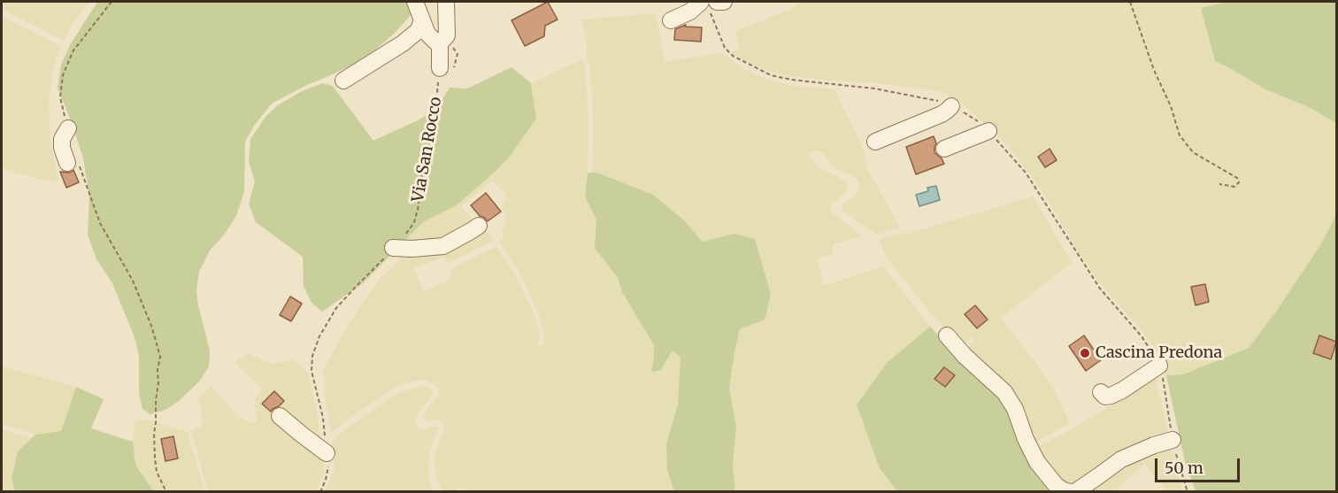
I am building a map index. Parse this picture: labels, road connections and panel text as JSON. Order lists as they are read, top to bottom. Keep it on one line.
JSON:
{"streets":{"path":["Via San Rocco"]},"places":["Cascina Predona"],"scale_bar":"50 m"}
